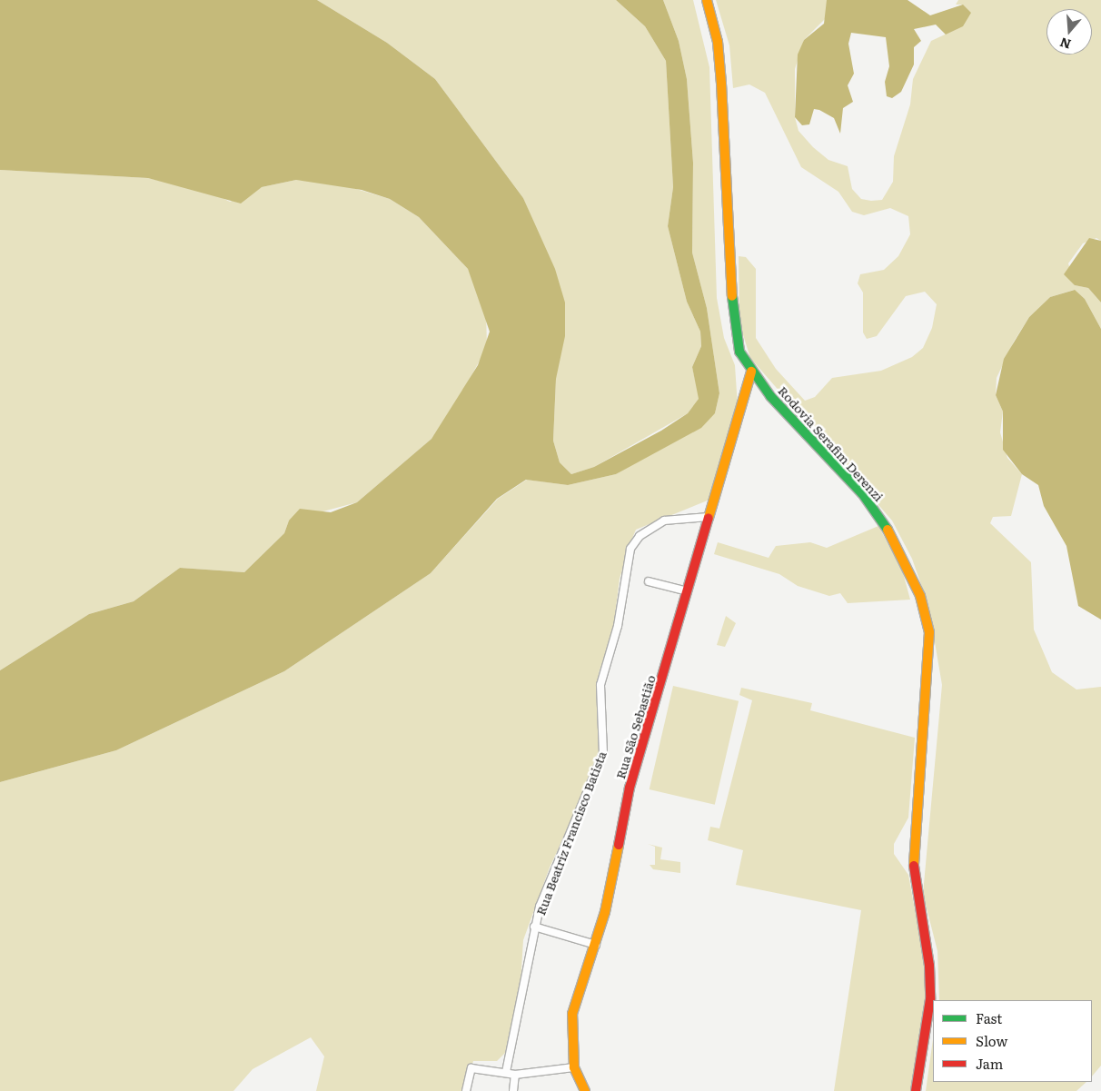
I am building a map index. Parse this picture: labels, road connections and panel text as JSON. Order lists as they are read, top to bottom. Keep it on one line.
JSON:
{"streets":{"main road":["Rodovia Serafim Derenzi","Rua São Sebastião"],"street":["Rua Beatriz Francisco Batista"]},"crossings":[["Rodovia Serafim Derenzi","Rua São Sebastião"],["Rua São Sebastião","Rua Beatriz Francisco Batista"]],"legend":["Fast","Slow","Jam"],"north":"bottom"}
